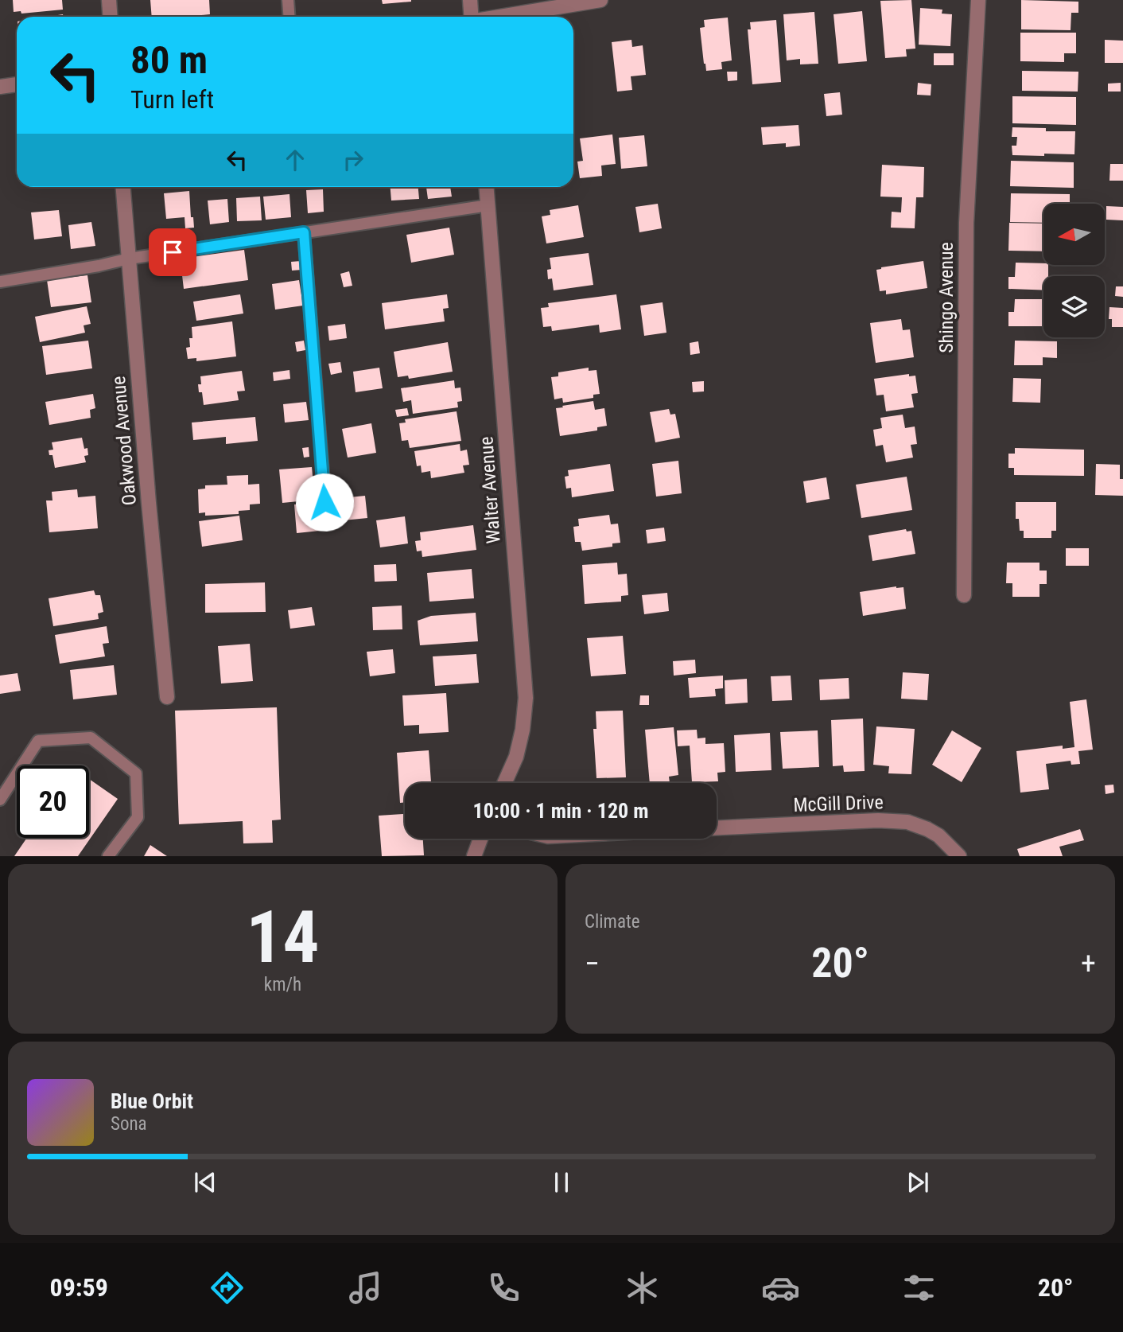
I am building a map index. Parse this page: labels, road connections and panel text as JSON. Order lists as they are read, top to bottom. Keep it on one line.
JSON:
{"streets":{"street":["Shingo Avenue","Oakwood Avenue","Walter Avenue","McGill Drive"]},"north":"left","page":{"turn":["80 m","Turn left"],"limit":"20","trip":"10:00 · 1 min · 120 m","tile":[["14","km/h"],"Climate"],"heat":["−","20°","+"],"song":["Blue Orbit","Sona"],"tabs":["09:59","20°"]}}
